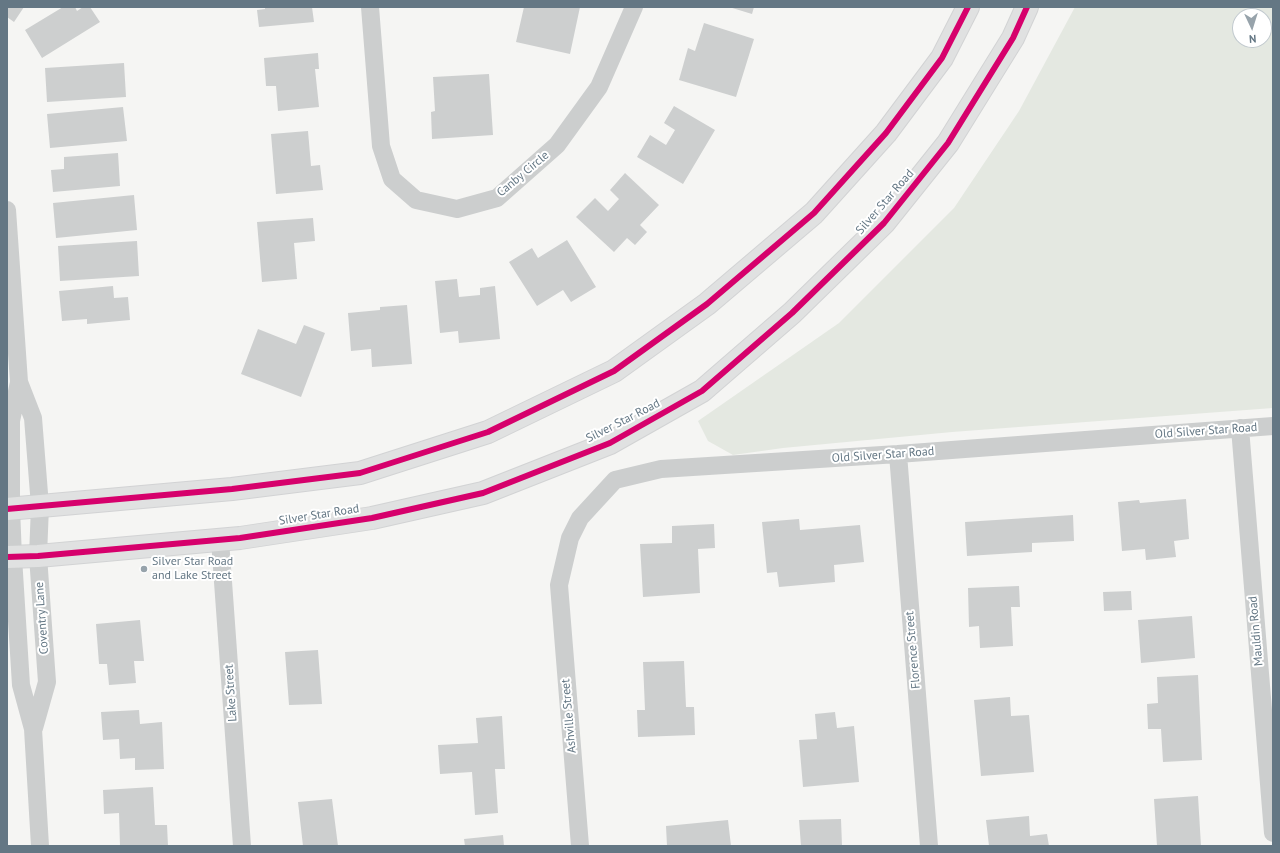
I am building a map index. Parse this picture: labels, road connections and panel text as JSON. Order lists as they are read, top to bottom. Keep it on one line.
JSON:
{"streets":{"main road":["Silver Star Road"],"street":["Canby Circle","Old Silver Star Road","Coventry Lane","Mauldin Road","Florence Street","Lake Street","Ashville Street"]},"crossings":[["Silver Star Road","Coventry Lane"],["Silver Star Road","Lake Street"],["Old Silver Star Road","Mauldin Road"],["Old Silver Star Road","Florence Street"],["Old Silver Star Road","Ashville Street"]],"places":["Silver Star Road and Lake Street"],"north":"bottom"}
